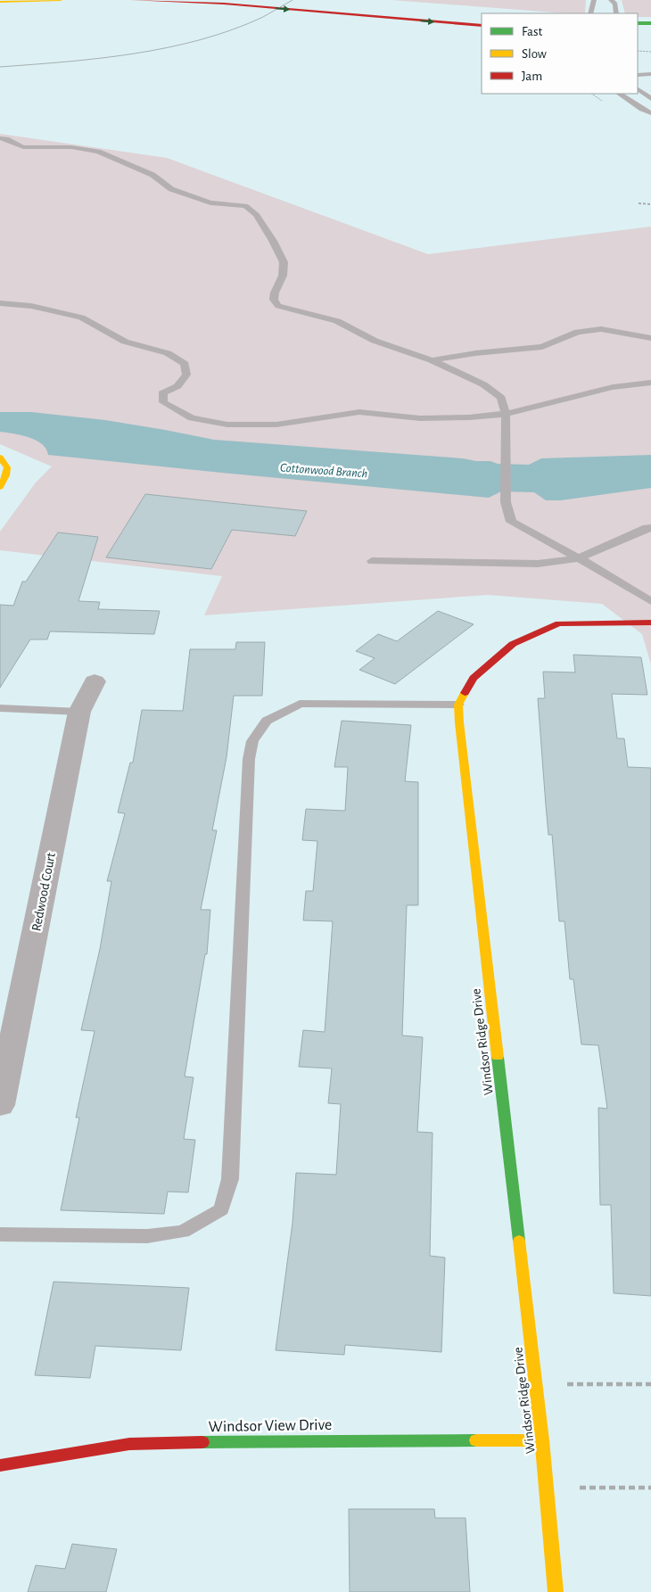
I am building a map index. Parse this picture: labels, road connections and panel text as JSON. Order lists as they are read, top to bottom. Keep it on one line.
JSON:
{"streets":{"street":["Redwood Court","Windsor Ridge Drive","Windsor View Drive"]},"crossings":[["Windsor Ridge Drive","Windsor View Drive"]],"water":["Cottonwood Branch"],"legend":["Fast","Slow","Jam"]}
